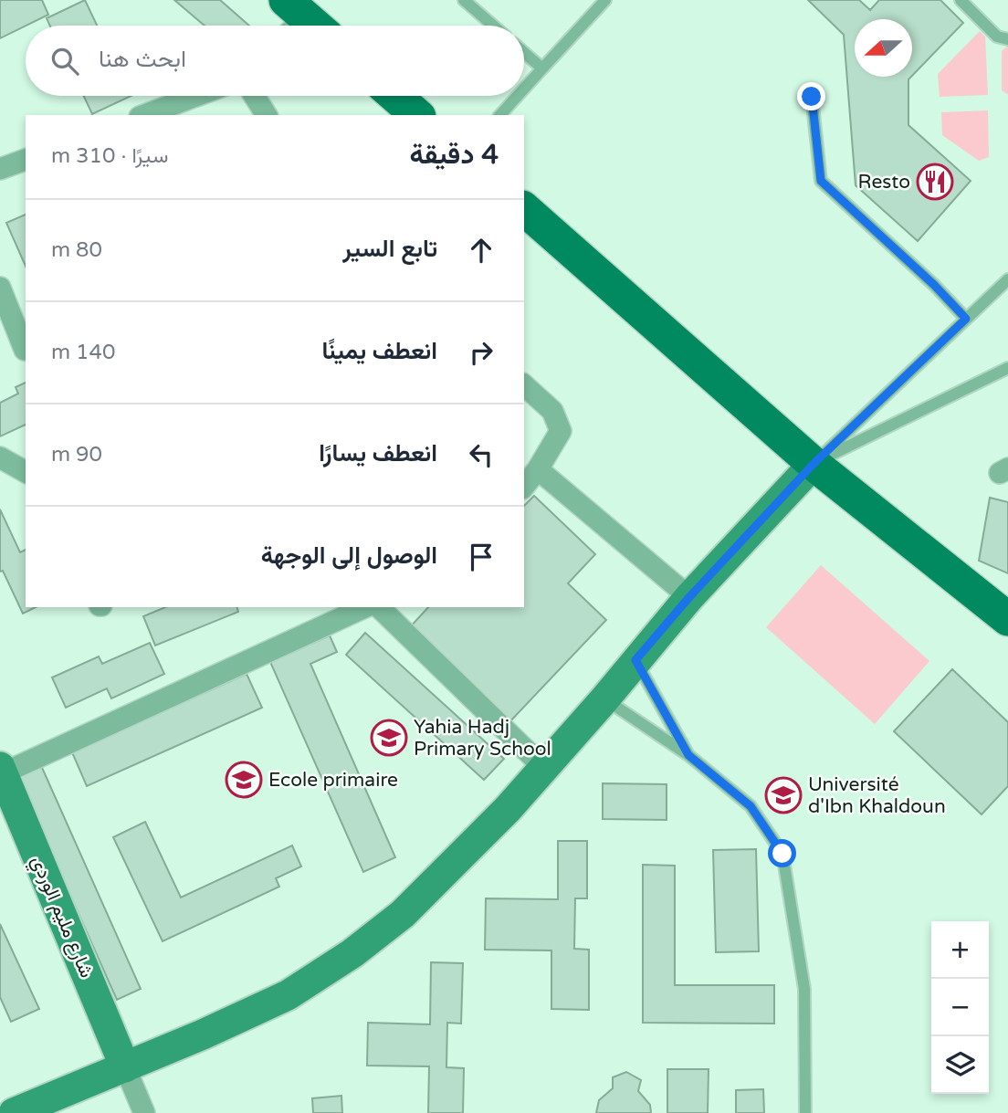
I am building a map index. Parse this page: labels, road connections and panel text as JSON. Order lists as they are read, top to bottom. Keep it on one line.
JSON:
{"streets":{"main road":["شارع مليم الوردي"]},"places":{"restaurant":["Resto"],"school or university":["Yahia Hadj Primary School","Ecole primaire","Université d'Ibn Khaldoun"]},"north":"left","page":{"search":"ابحث هنا","heading":["4 دقيقة","سيرًا · 310 m"],"list":[["تابع السير","80 m"],["انعطف يمينًا","140 m"],["انعطف يسارًا","90 m"],"الوصول إلى الوجهة"],"map_buttons":["+","−"]}}
